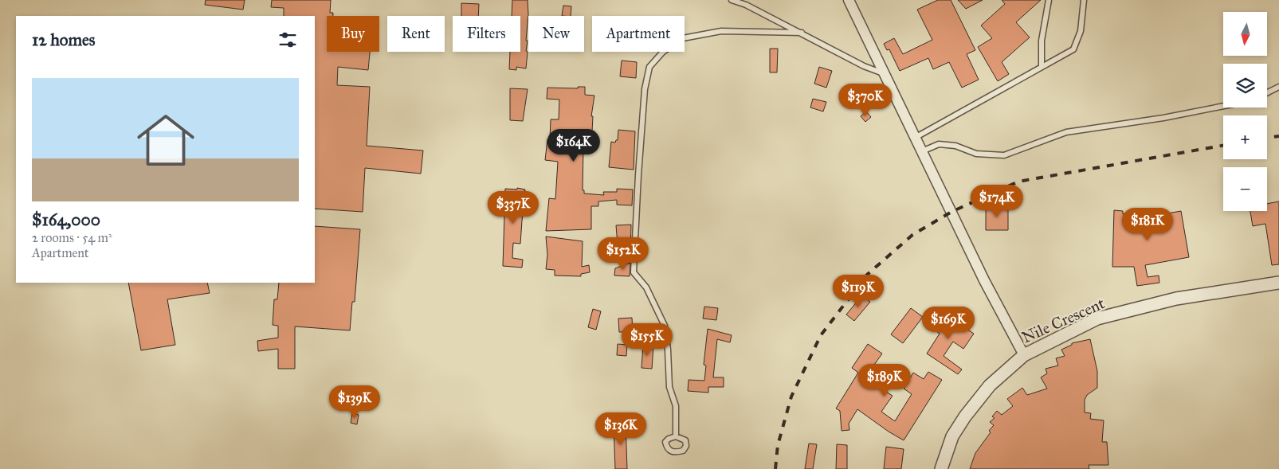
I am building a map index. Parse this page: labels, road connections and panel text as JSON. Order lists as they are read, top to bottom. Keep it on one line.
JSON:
{"streets":{"street":["Nile Crescent"]},"north":"bottom","page":{"map_buttons":["+","−"],"chip":["Buy","Rent","Filters","New","Apartment"],"heading":"12 homes","list":[{"name":"$164,000","note":"2 rooms · 54 m² · Apartment"}],"price":["$370K","$164K","$174K","$337K","$181K","$152K","$119K","$169K","$155K","$189K","$139K","$136K"]}}
